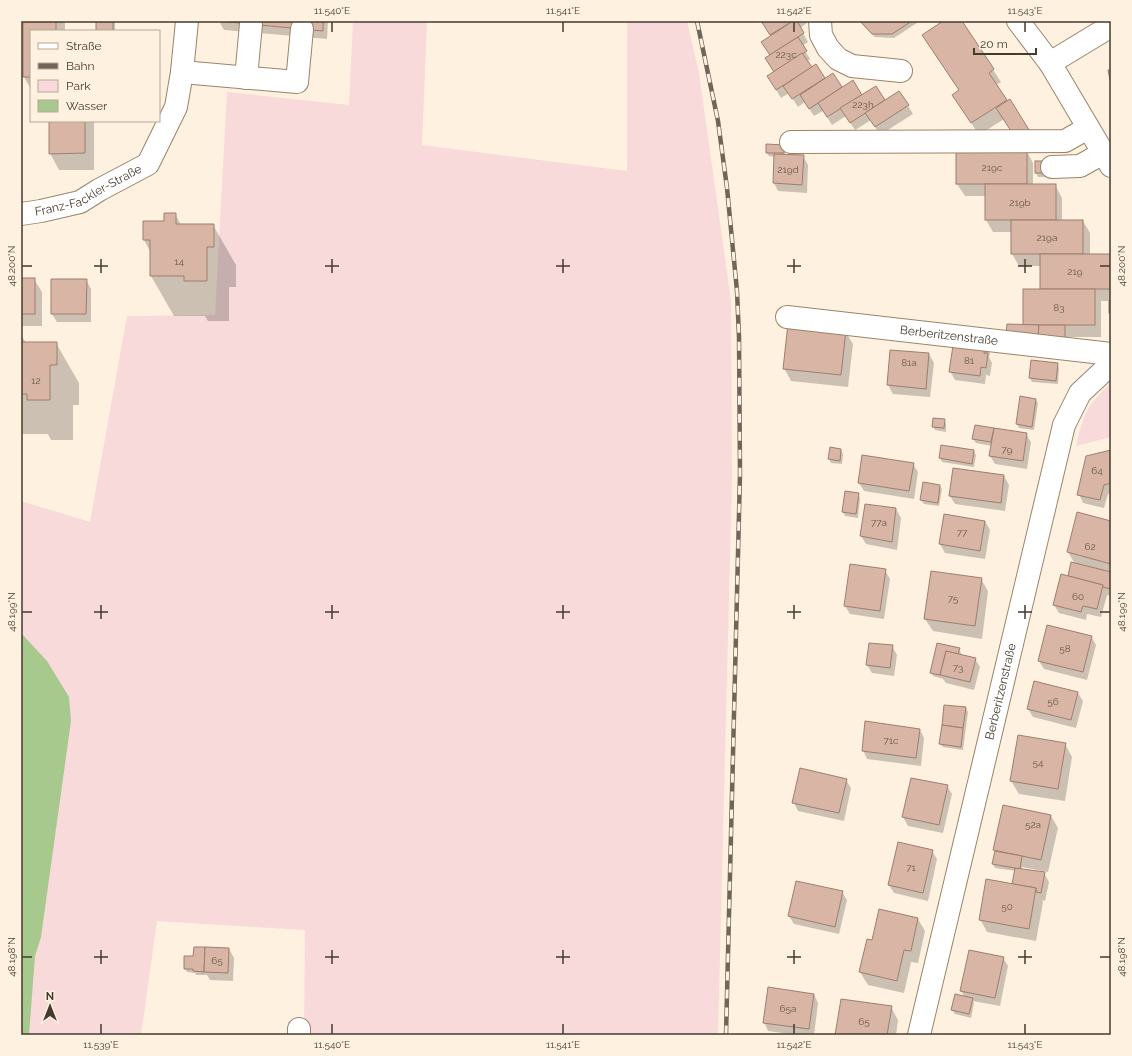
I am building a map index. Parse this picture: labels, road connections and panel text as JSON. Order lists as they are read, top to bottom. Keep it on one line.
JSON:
{"streets":{"street":["Franz-Fackler-Straße","Berberitzenstraße"]},"house_numbers":["223c","223h","219c","219d","219b","219a","14","219","83","81","81a","12","79","64","77a","77","62","60","75","58","73","56","71c","54","52a","71","50","65","65a","65"],"legend":["Straße","Bahn","Park","Wasser"],"scale_bar":"20 m","north":"top","coordinates":["11.540°E","11.541°E","11.542°E","11.543°E","48.200°N","48.199°N","48.198°N","11.539°E"]}
